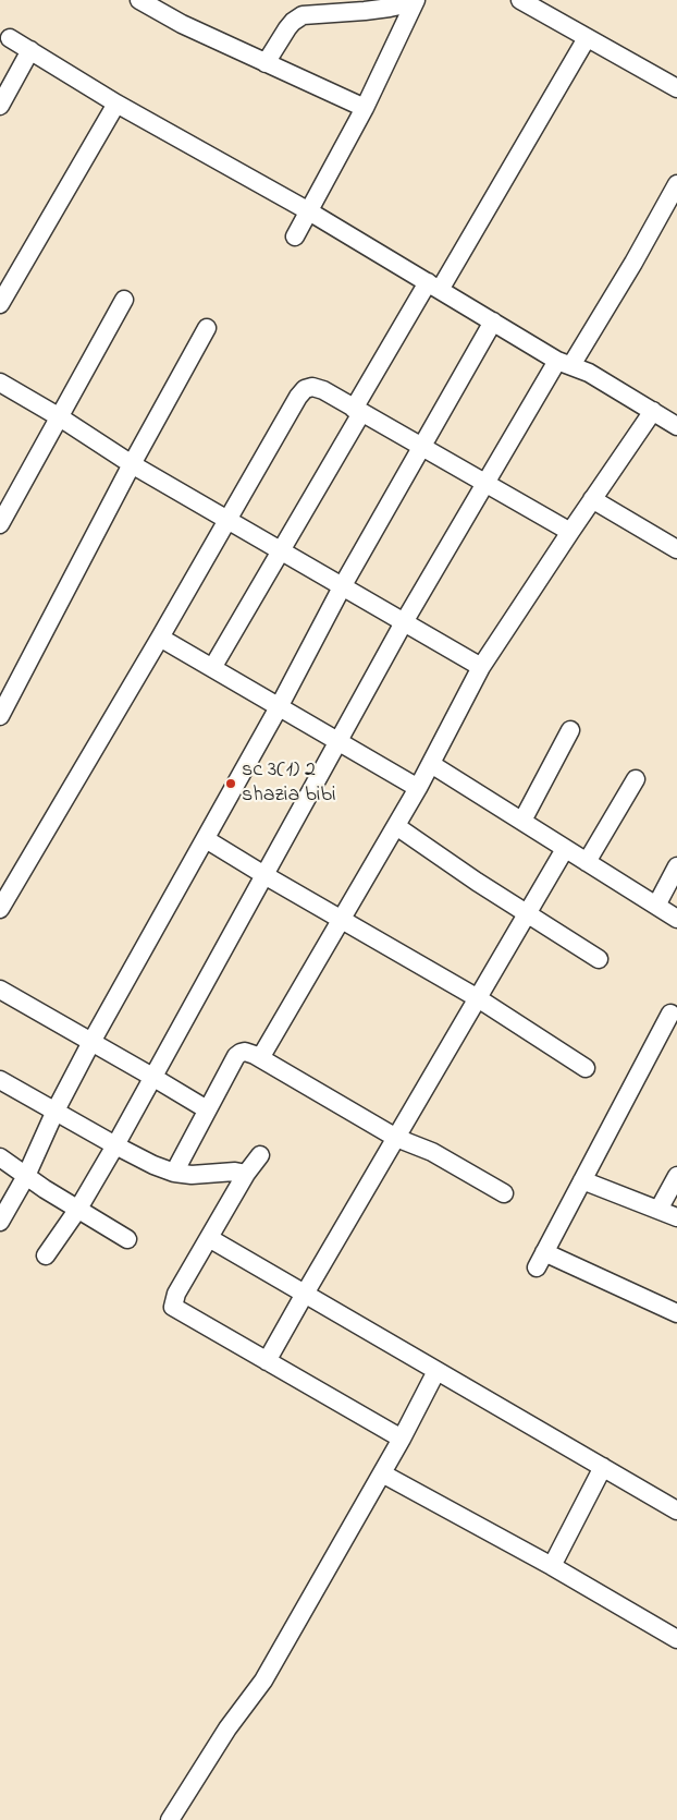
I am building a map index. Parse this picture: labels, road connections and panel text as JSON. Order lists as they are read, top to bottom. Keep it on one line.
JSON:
{"places":["sc 3(1) 2 shazia bibi"]}
